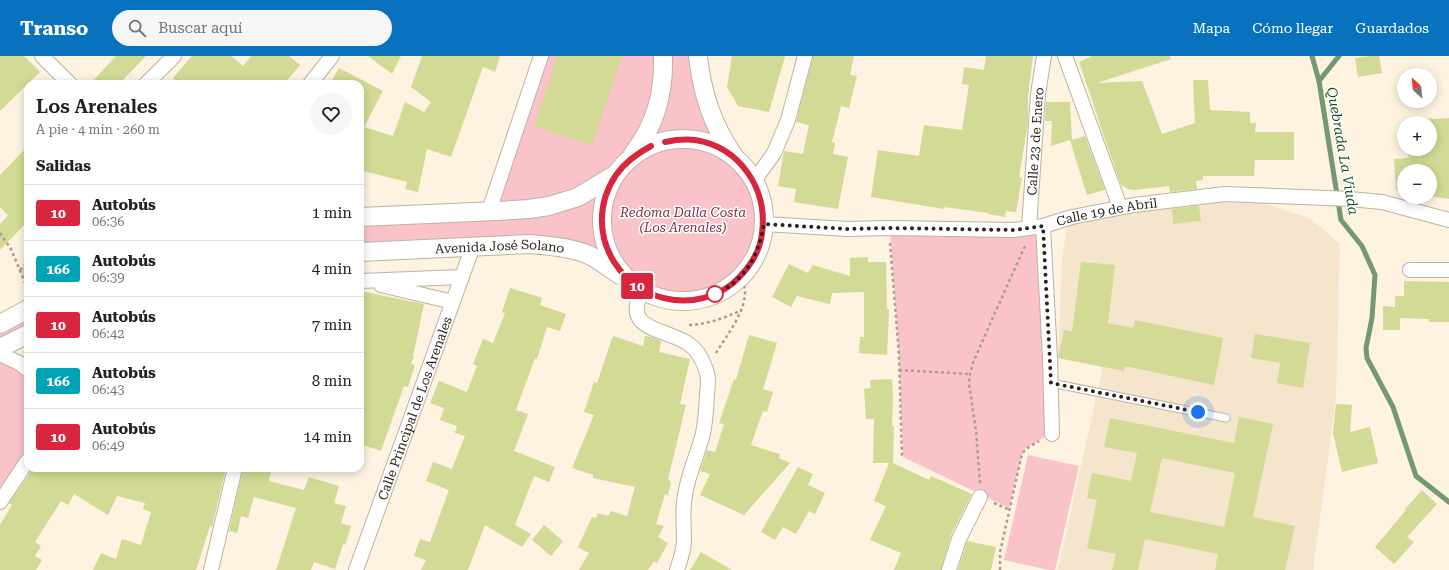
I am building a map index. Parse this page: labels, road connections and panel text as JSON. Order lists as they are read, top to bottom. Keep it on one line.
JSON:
{"streets":{"street":["Calle 23 de Enero","Calle 19 de Abril","Avenida José Solano","Calle Principal de Los Arenales"]},"crossings":[["Calle 23 de Enero","Calle 19 de Abril"],["Calle 19 de Abril","Avenida José Solano"],["Avenida José Solano","Calle Principal de Los Arenales"]],"water":["Quebrada La Viuda"],"parks":["Redoma Dalla Costa (Los Arenales)"],"lines":["bus line 10"],"north":"top left","page":{"header":"Transo","search":"Buscar aquí","nav":["Mapa","Cómo llegar","Guardados"],"on_map":"10","map_buttons":["+","−"],"heading":[["Los Arenales","A pie · 4 min · 260 m"],"Salidas"],"list":[{"mark":"10","name":"Autobús","note":"06:36","value":"1 min"},{"mark":"166","name":"Autobús","note":"06:39","value":"4 min"},{"mark":"10","name":"Autobús","note":"06:42","value":"7 min"},{"mark":"166","name":"Autobús","note":"06:43","value":"8 min"},{"mark":"10","name":"Autobús","note":"06:49","value":"14 min"}]}}
